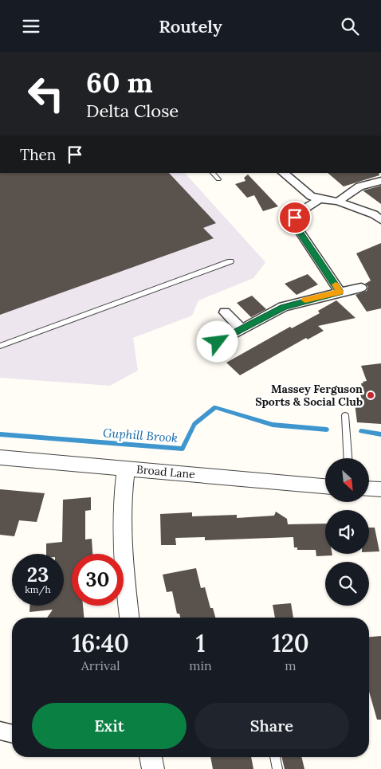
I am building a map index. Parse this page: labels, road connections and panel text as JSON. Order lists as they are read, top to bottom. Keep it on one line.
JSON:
{"streets":{"street":["Broad Lane"]},"water":["Guphill Brook"],"places":["Massey Ferguson Sports & Social Club"],"north":"bottom right","page":{"header":"Routely","turn":["60 m","Delta Close"],"then":"Then","speed":"23 km/h","limit":"30","eta":["16:40","Arrival","1","min","120","m"],"buttons":["Exit","Share"]}}
